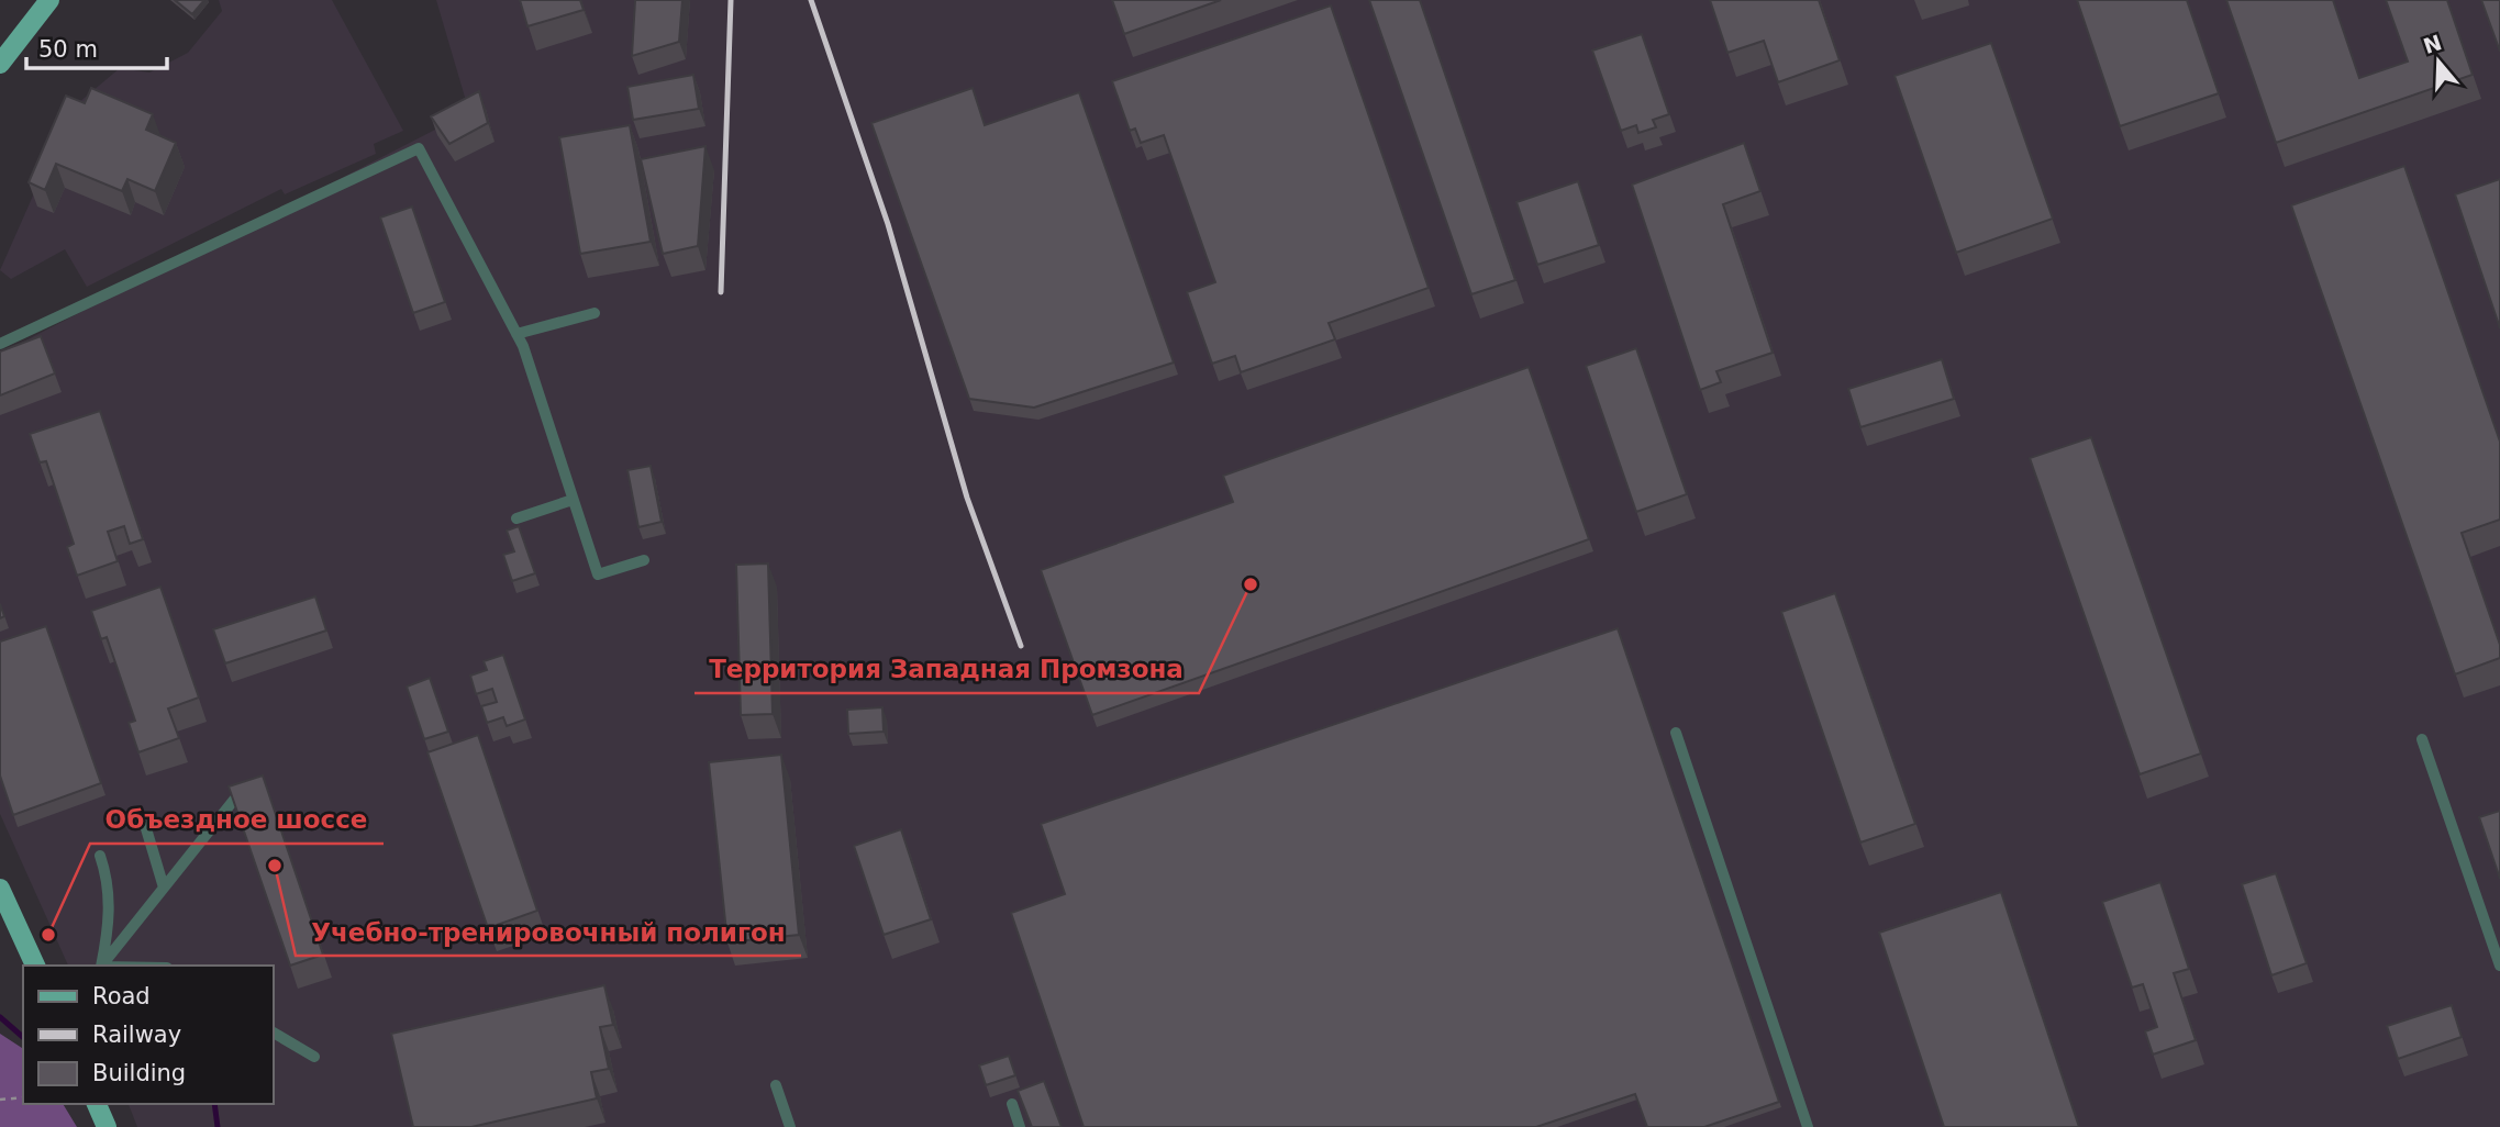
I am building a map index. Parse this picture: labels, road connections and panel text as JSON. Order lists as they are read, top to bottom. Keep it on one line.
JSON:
{"places":["Территория Западная Промзона","Учебно-тренировочный полигон","Объездное шоссе"],"legend":["Road","Railway","Building"],"scale_bar":"50 m","north":"top"}
